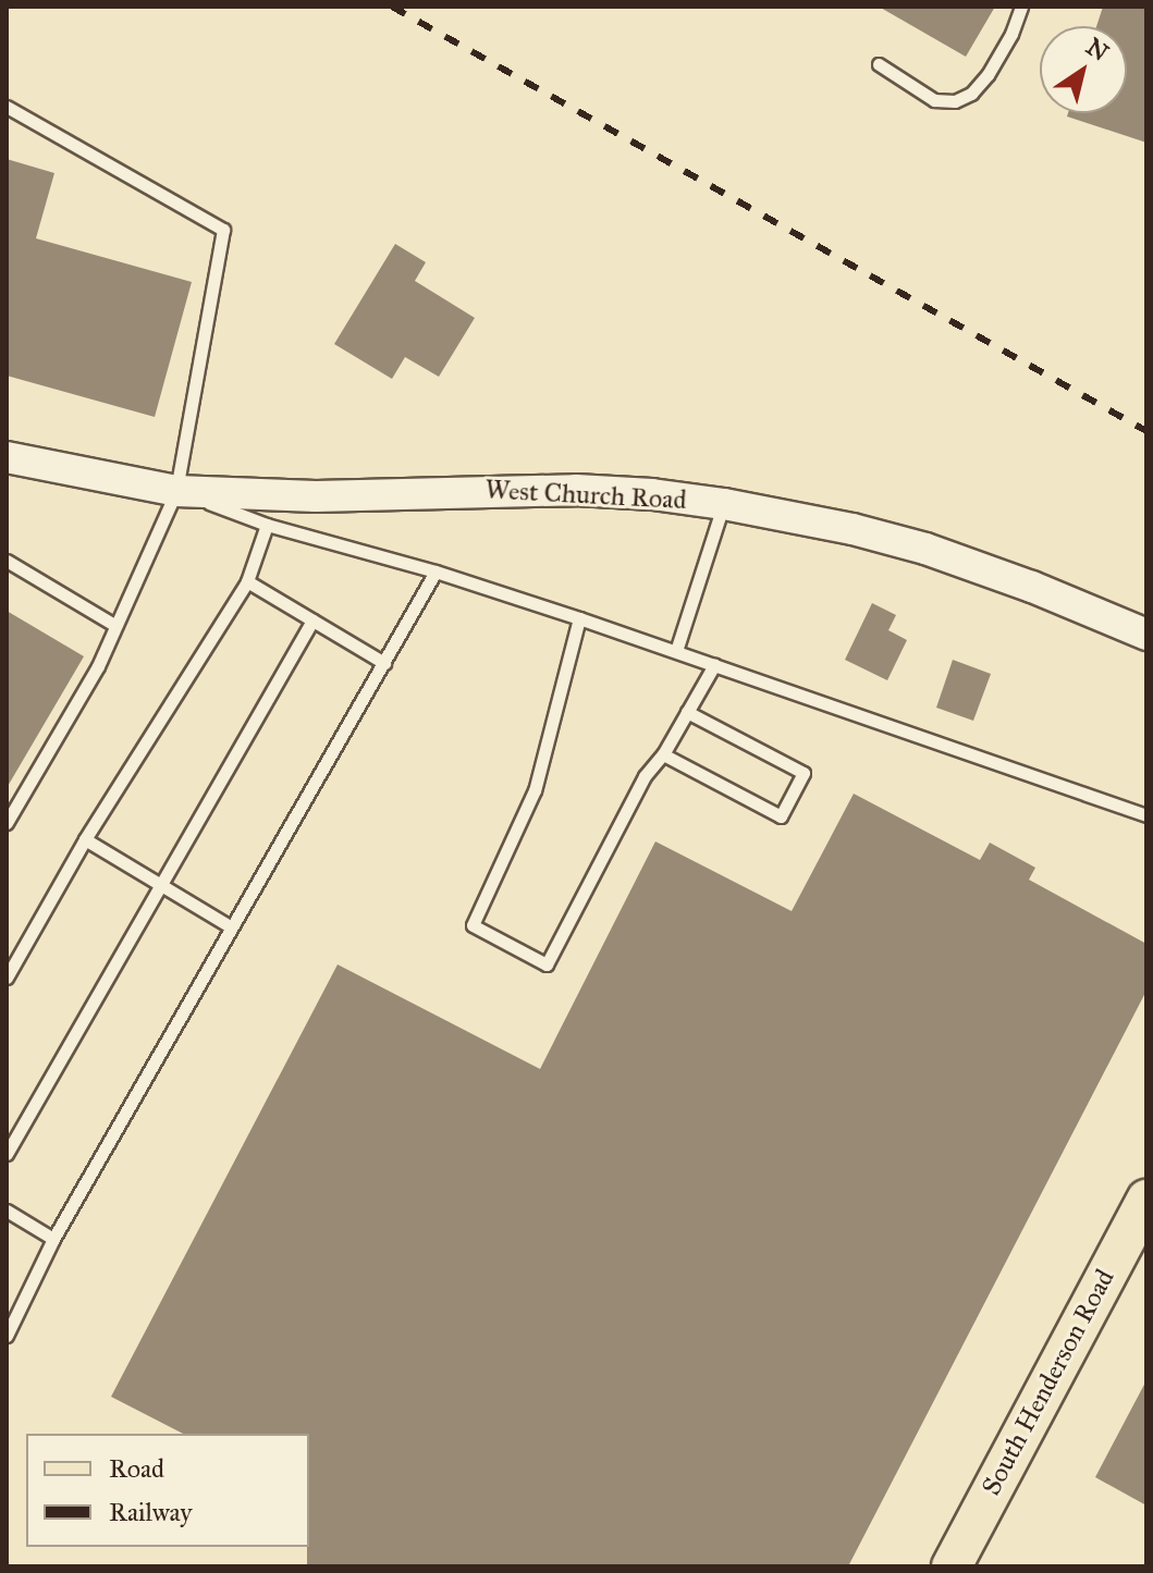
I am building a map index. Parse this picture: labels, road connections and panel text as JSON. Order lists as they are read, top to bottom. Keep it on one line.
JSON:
{"streets":{"main road":["South Henderson Road"],"street":["West Church Road"]},"legend":["Road","Railway"],"north":"top right"}
